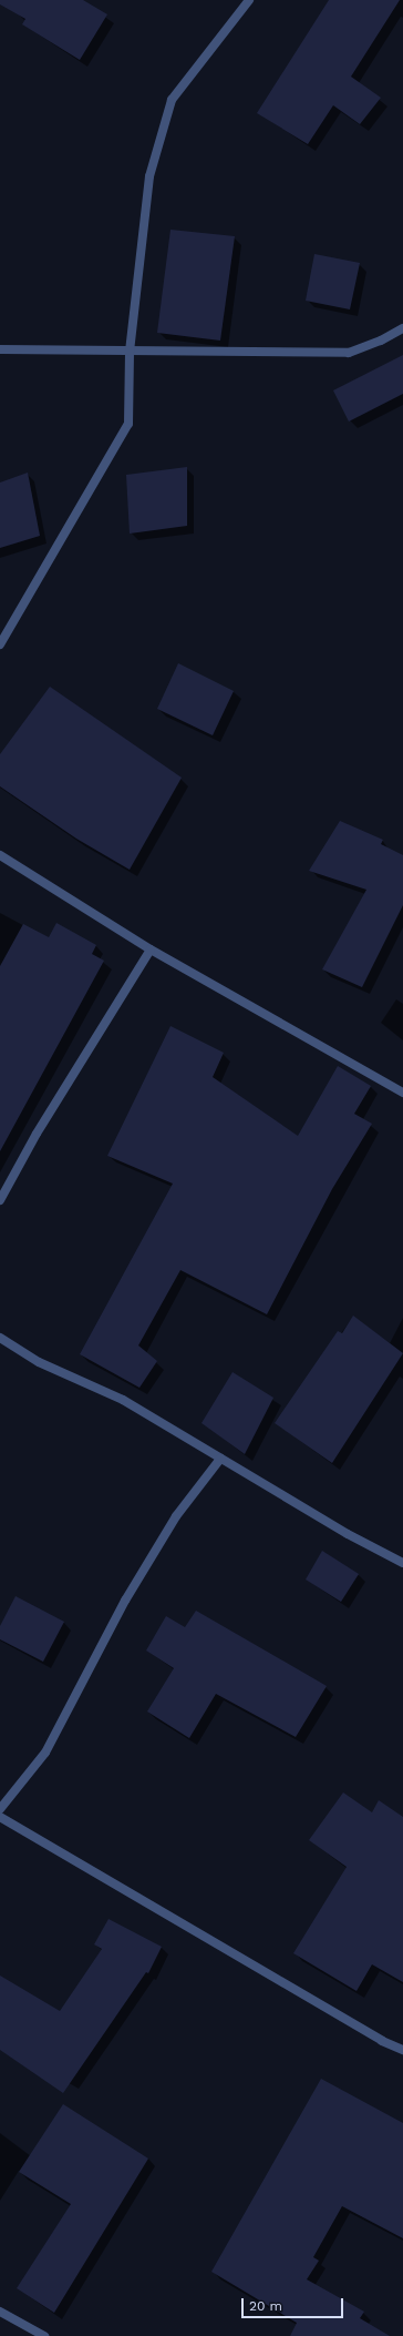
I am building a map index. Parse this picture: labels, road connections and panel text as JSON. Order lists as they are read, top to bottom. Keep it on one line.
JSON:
{"scale_bar":"20 m"}
